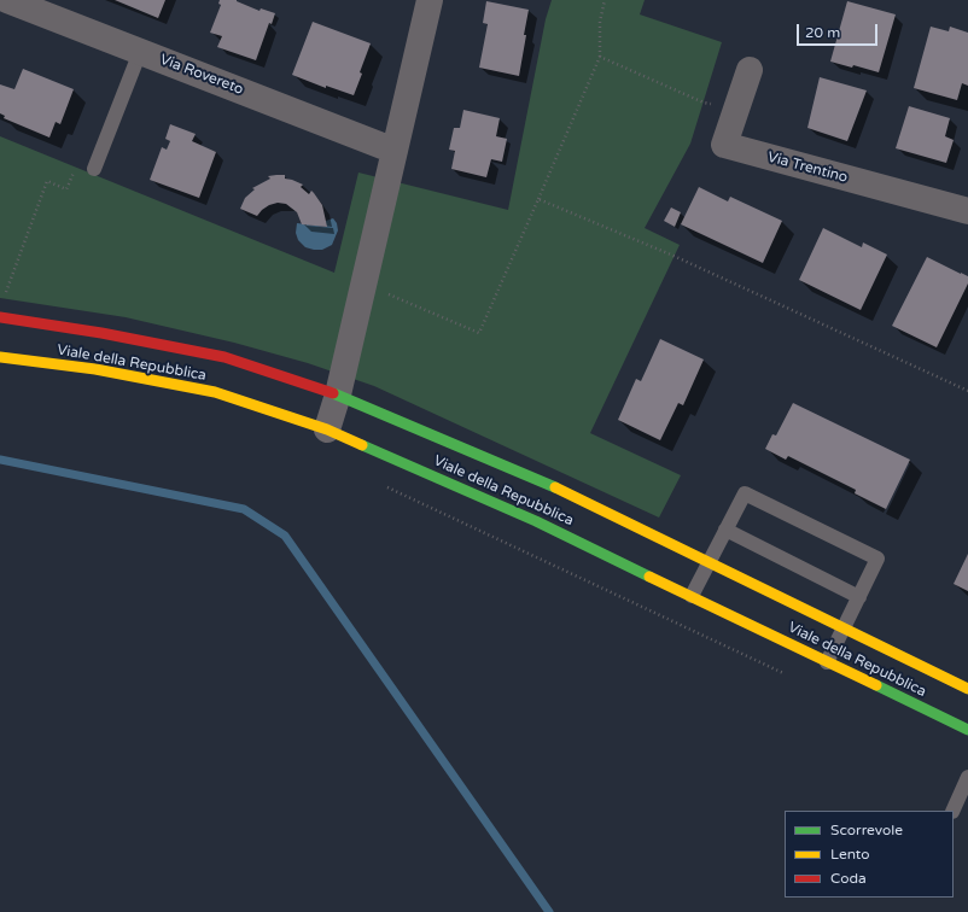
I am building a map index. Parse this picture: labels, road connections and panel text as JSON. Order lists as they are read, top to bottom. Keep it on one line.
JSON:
{"streets":{"street":["Via Rovereto","Via Trentino","Viale della Repubblica"]},"legend":["Scorrevole","Lento","Coda"],"scale_bar":"20 m"}
